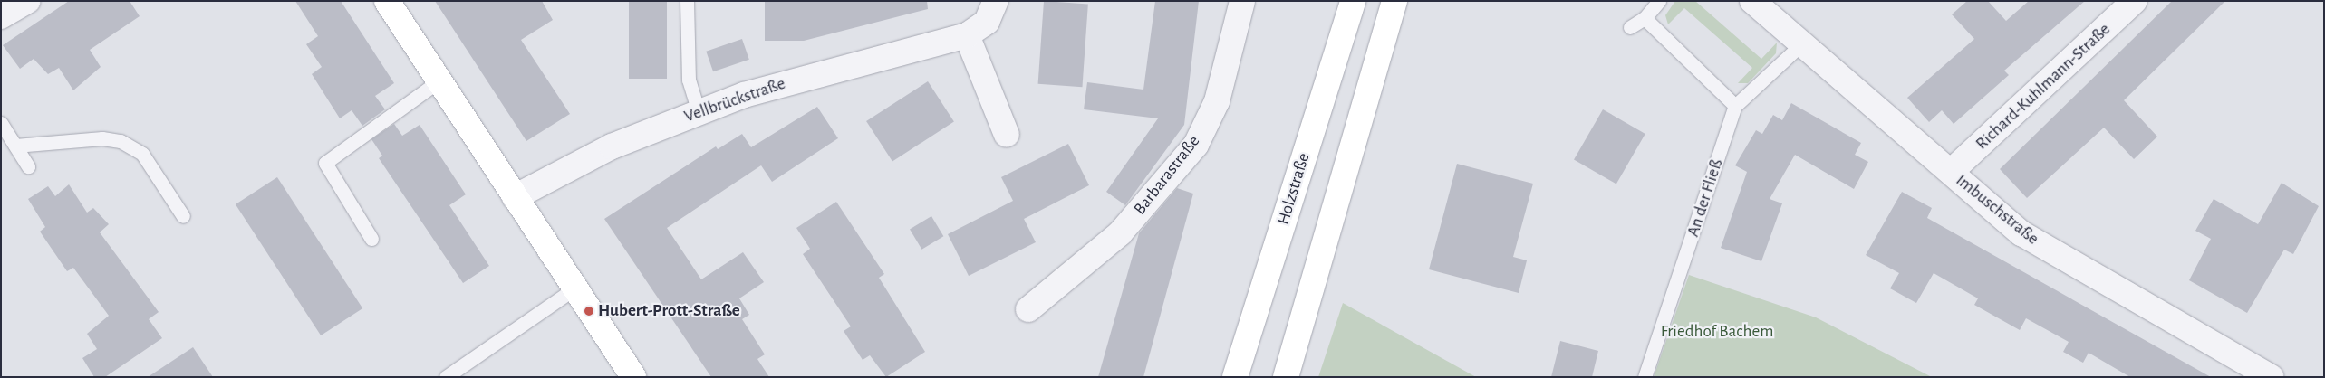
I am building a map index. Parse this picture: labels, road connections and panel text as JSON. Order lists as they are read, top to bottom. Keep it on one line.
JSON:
{"streets":{"main road":["Holzstraße"],"street":["Richard-Kuhlmann-Straße","Vellbrückstraße","Barbarastraße","Imbuschstraße"],"lane":["An der Fließ"]},"crossings":[["Richard-Kuhlmann-Straße","Imbuschstraße"],["An der Fließ","Imbuschstraße"]],"parks":["Friedhof Bachem"],"places":["Hubert-Prott-Straße"]}
